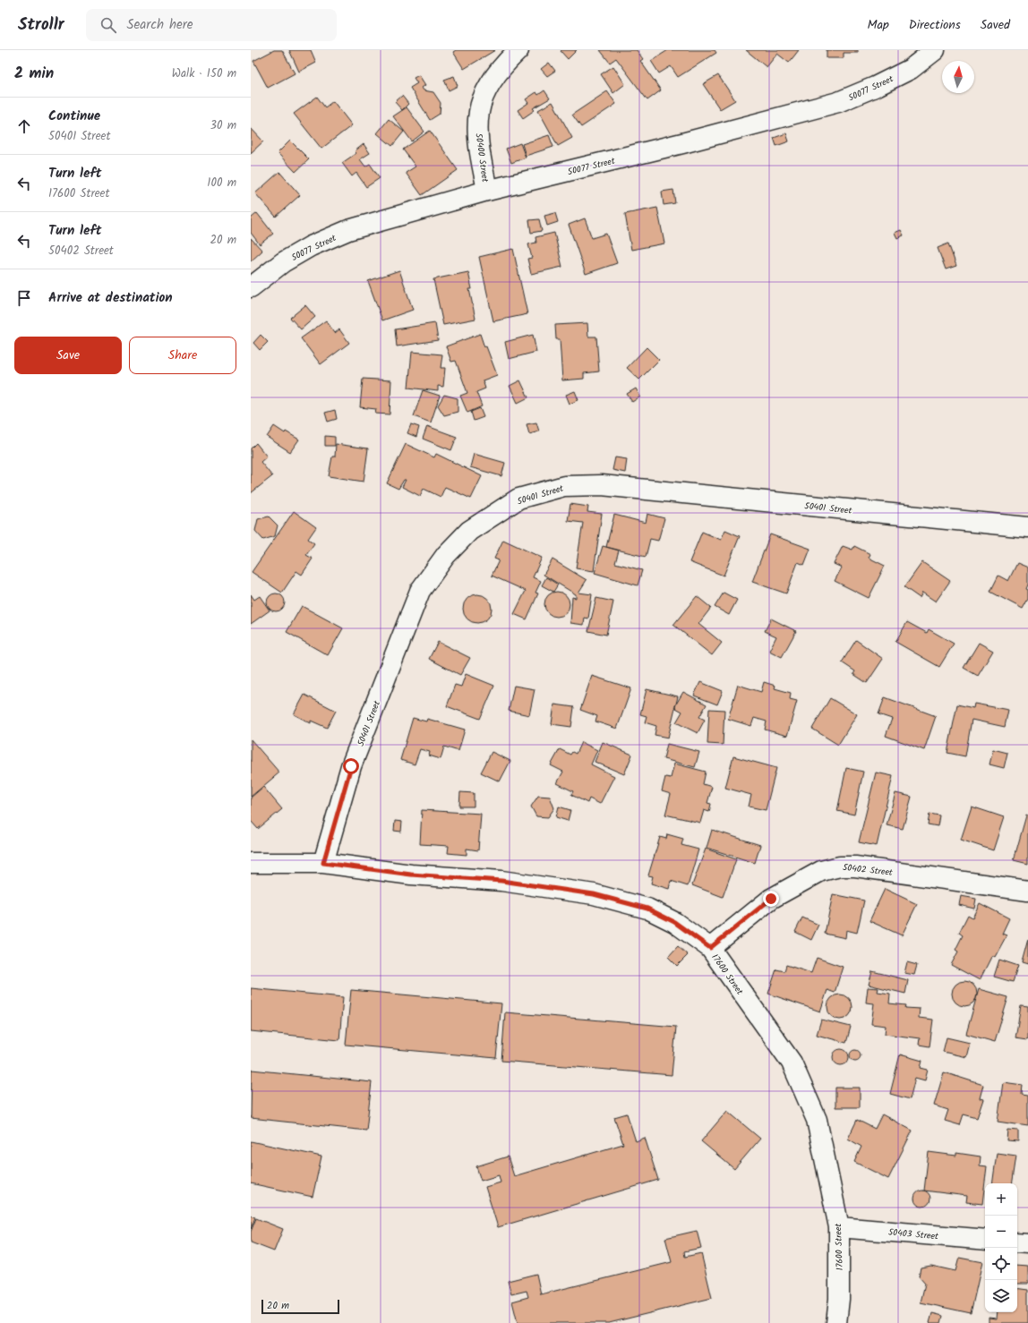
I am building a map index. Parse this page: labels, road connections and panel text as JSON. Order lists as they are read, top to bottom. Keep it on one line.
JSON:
{"streets":{"street":["50077 Street","50400 Street","50401 Street","50402 Street","17600 Street","50403 Street"]},"crossings":[["50077 Street","50400 Street"],["50401 Street","17600 Street"],["50402 Street","17600 Street"],["17600 Street","50403 Street"]],"scale_bar":"20 m","north":"top","page":{"header":"Strollr","search":"Search here","nav":["Map","Directions","Saved"],"heading":["2 min","Walk · 150 m"],"list":[["Continue","50401 Street","30 m"],["Turn left","17600 Street","100 m"],["Turn left","50402 Street","20 m"],"Arrive at destination"],"buttons":["Save","Share"],"map_buttons":["+","−"],"scale":"20 m"}}
